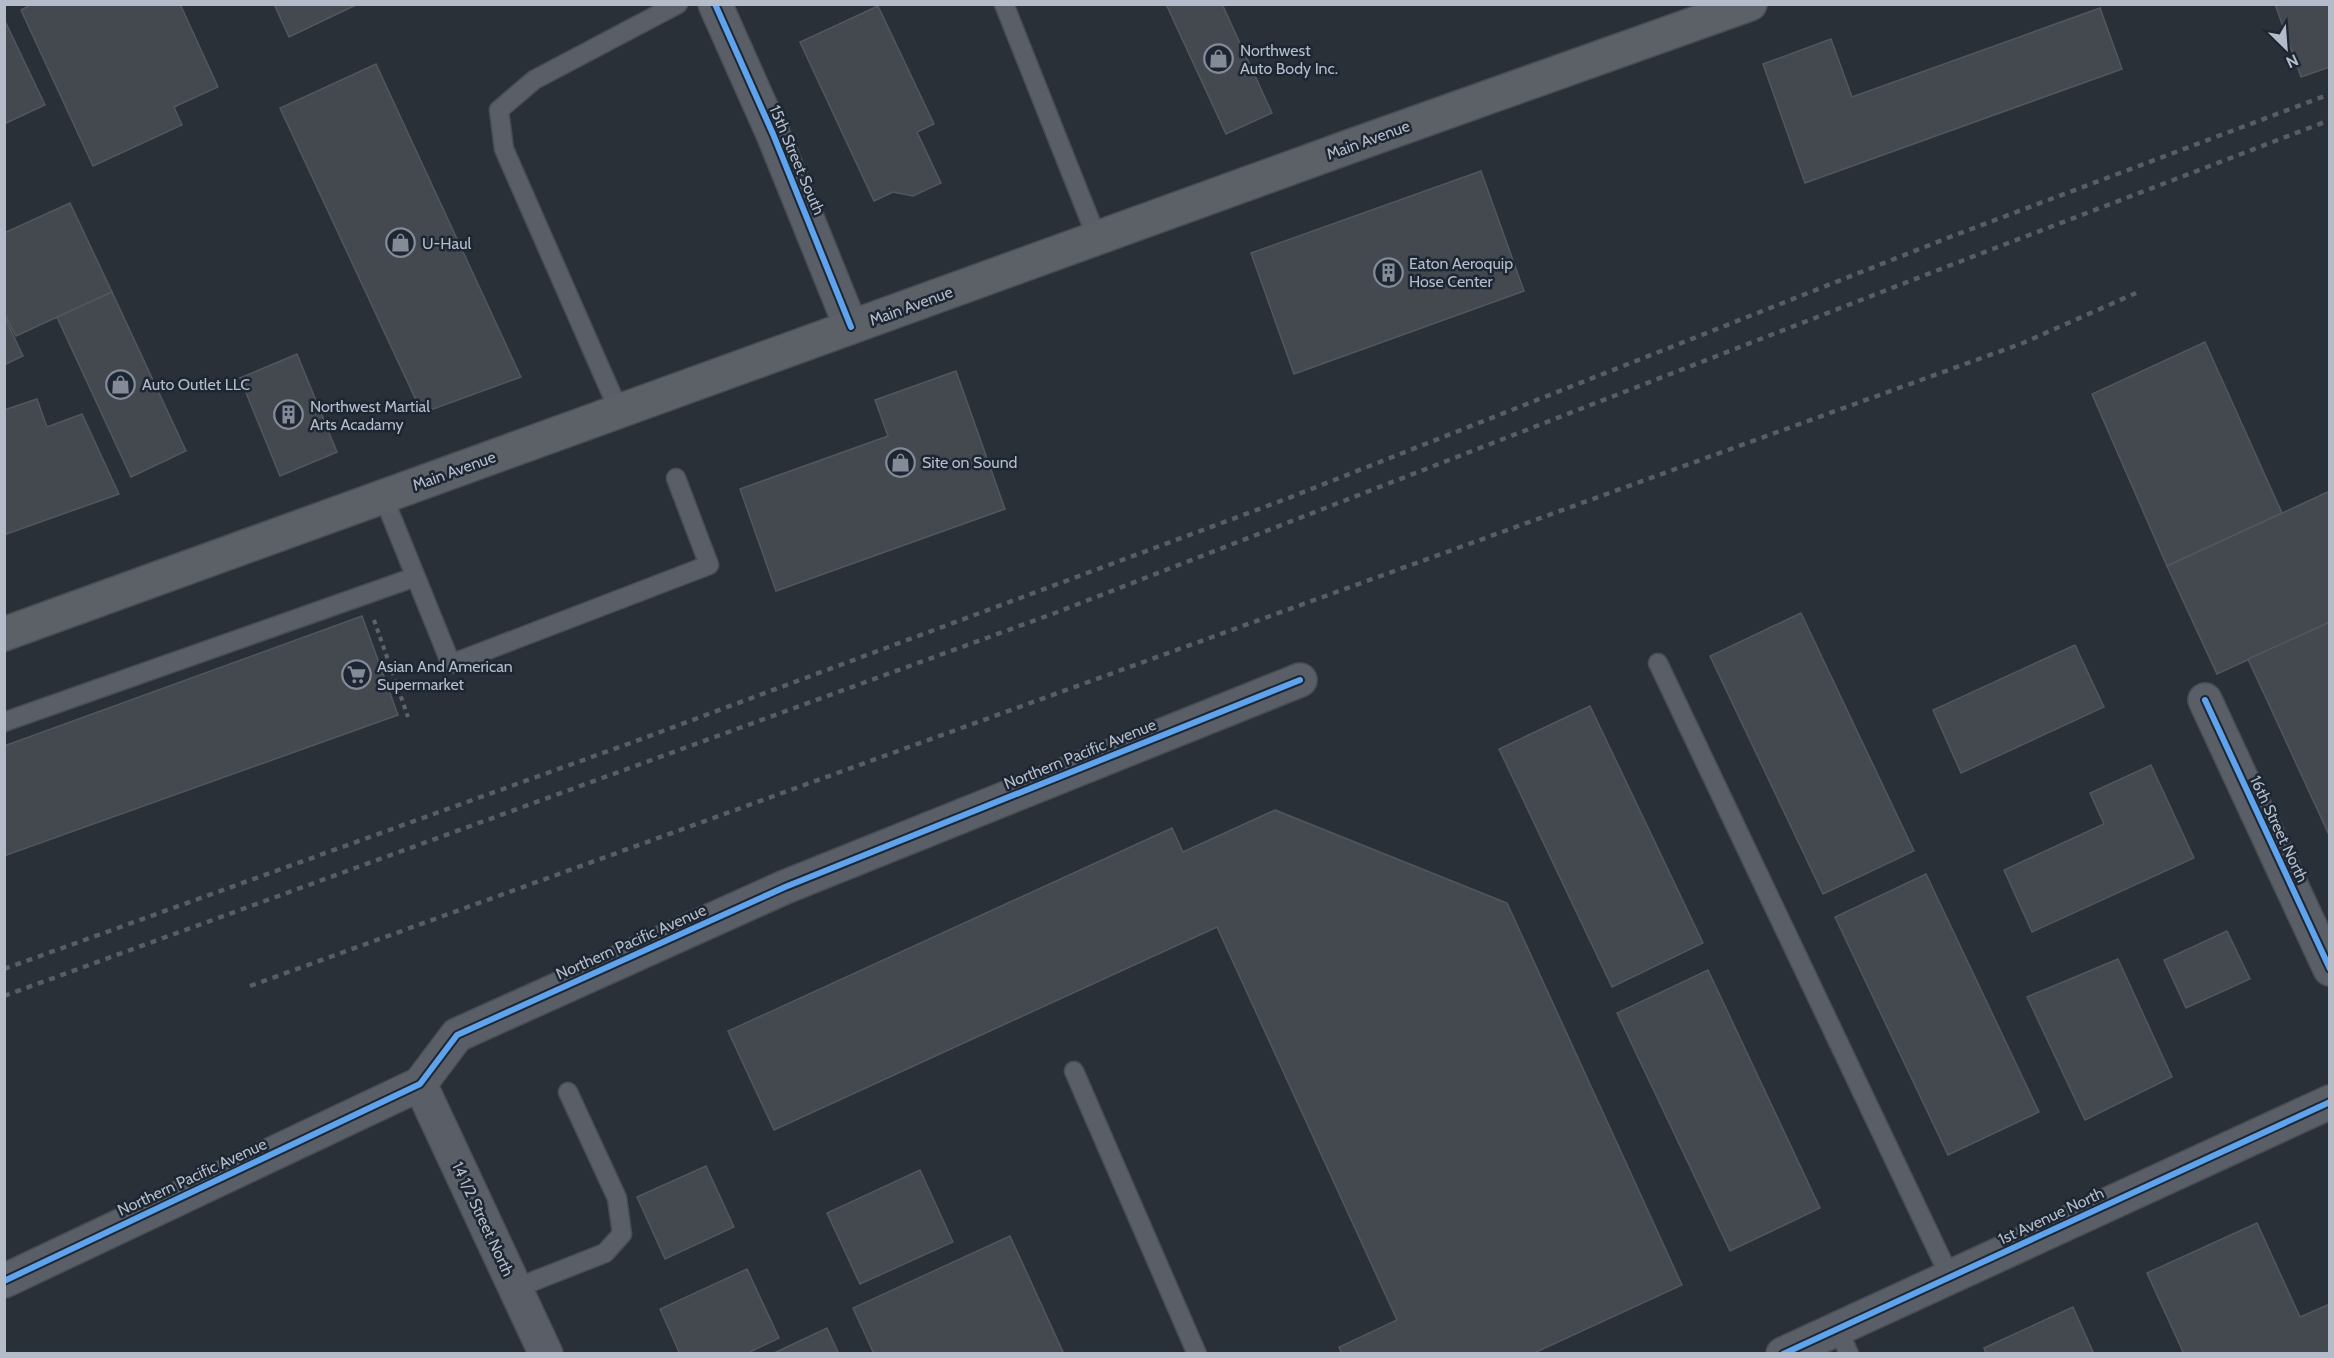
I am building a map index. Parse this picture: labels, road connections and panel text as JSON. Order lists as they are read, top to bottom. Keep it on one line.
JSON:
{"streets":{"main road":["Main Avenue"],"street":["15th Street South","Northern Pacific Avenue","16th Street North","1st Avenue North","14 1/2 Street North"]},"crossings":[["Main Avenue","15th Street South"],["Northern Pacific Avenue","14 1/2 Street North"]],"places":{"shop":["Northwest Auto Body Inc.","U-Haul","Auto Outlet LLC","Site on Sound"],"building":["Eaton Aeroquip Hose Center","Northwest Martial Arts Acadamy"],"supermarket":["Asian And American Supermarket"]},"north":"bottom right"}
